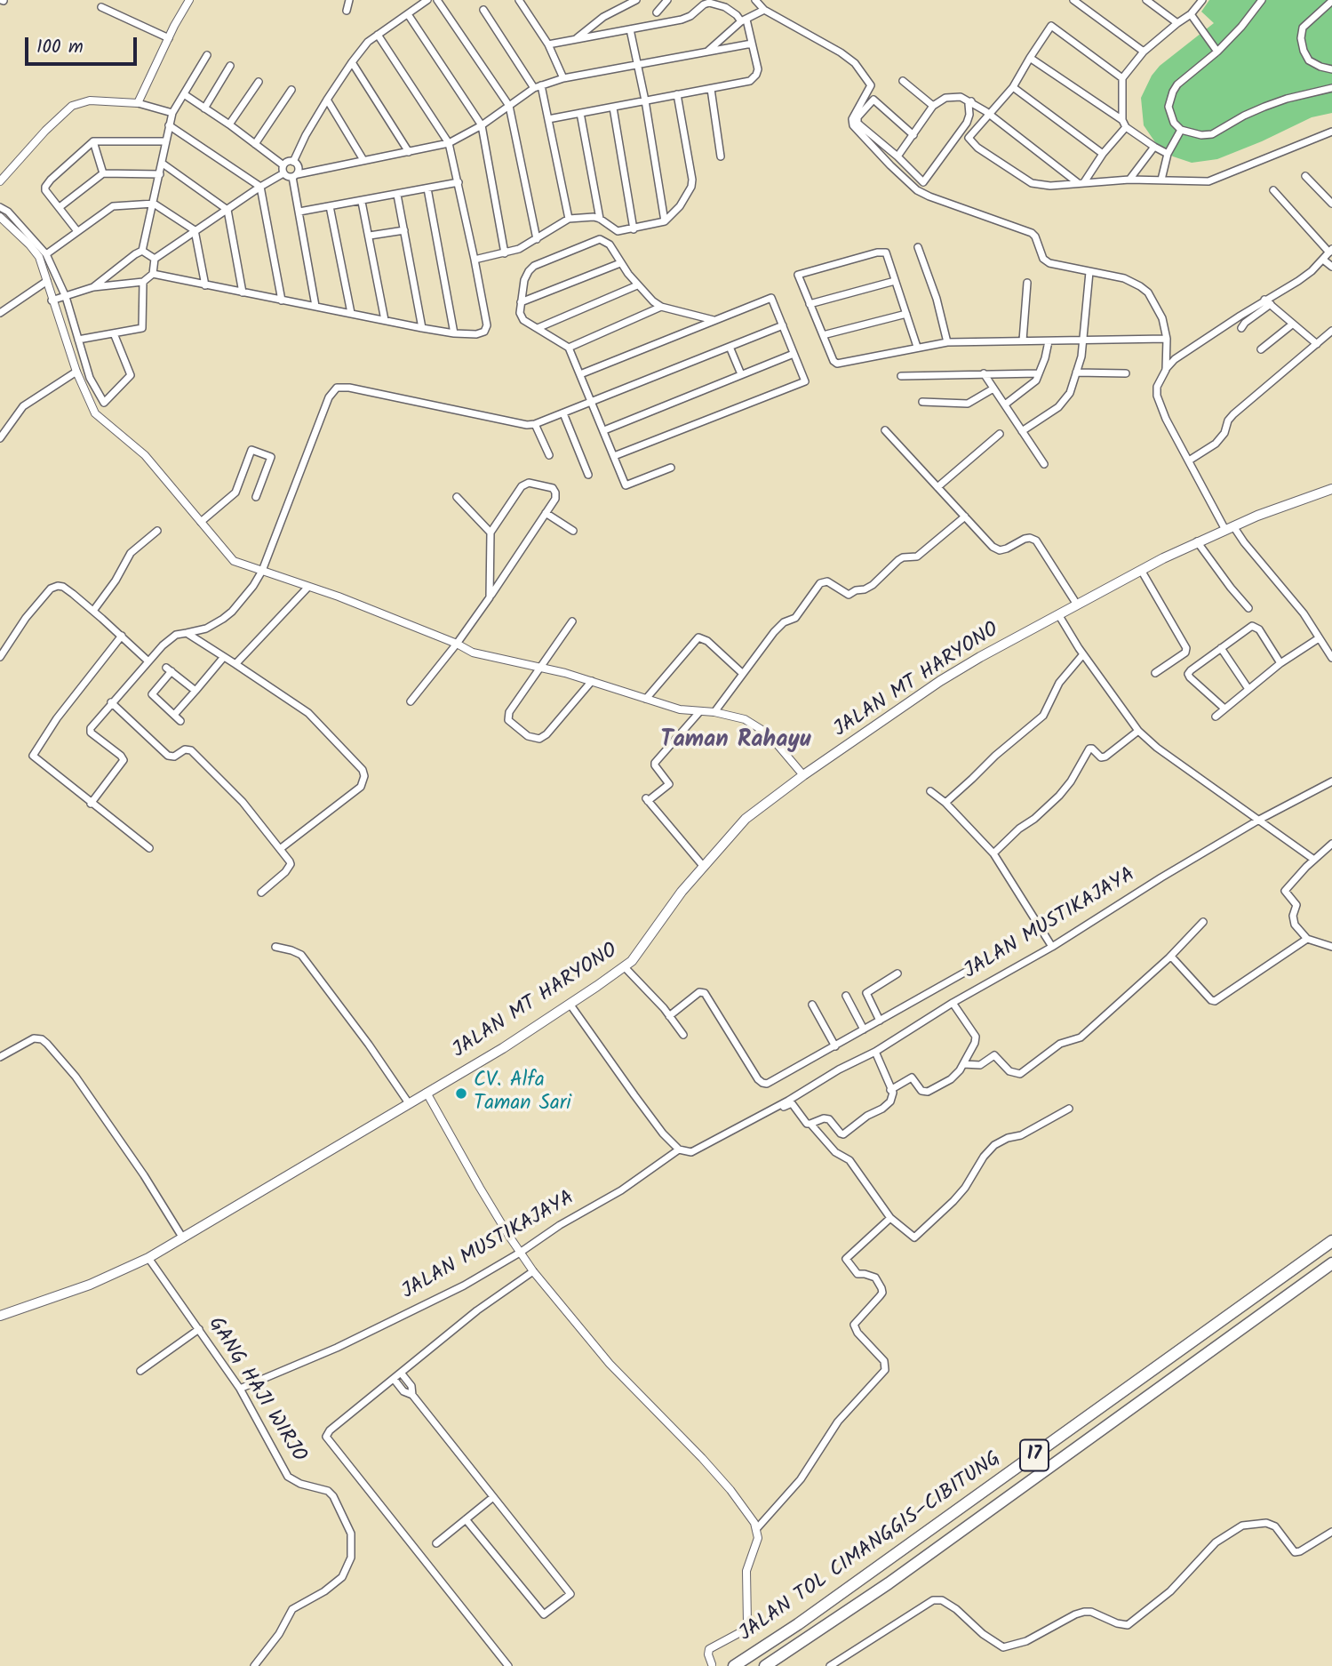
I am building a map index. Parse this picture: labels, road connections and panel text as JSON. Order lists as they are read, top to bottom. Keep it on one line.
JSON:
{"streets":{"highway":["17","JALAN TOL CIMANGGIS–CIBITUNG"],"main road":["JALAN MT HARYONO"],"street":["JALAN MUSTIKAJAYA","GANG HAJI WIRJO"]},"crossings":[["JALAN MT HARYONO","GANG HAJI WIRJO"],["JALAN MUSTIKAJAYA","GANG HAJI WIRJO"]],"districts":["Taman Rahayu"],"places":["CV. Alfa Taman Sari"],"scale_bar":"100 m"}
